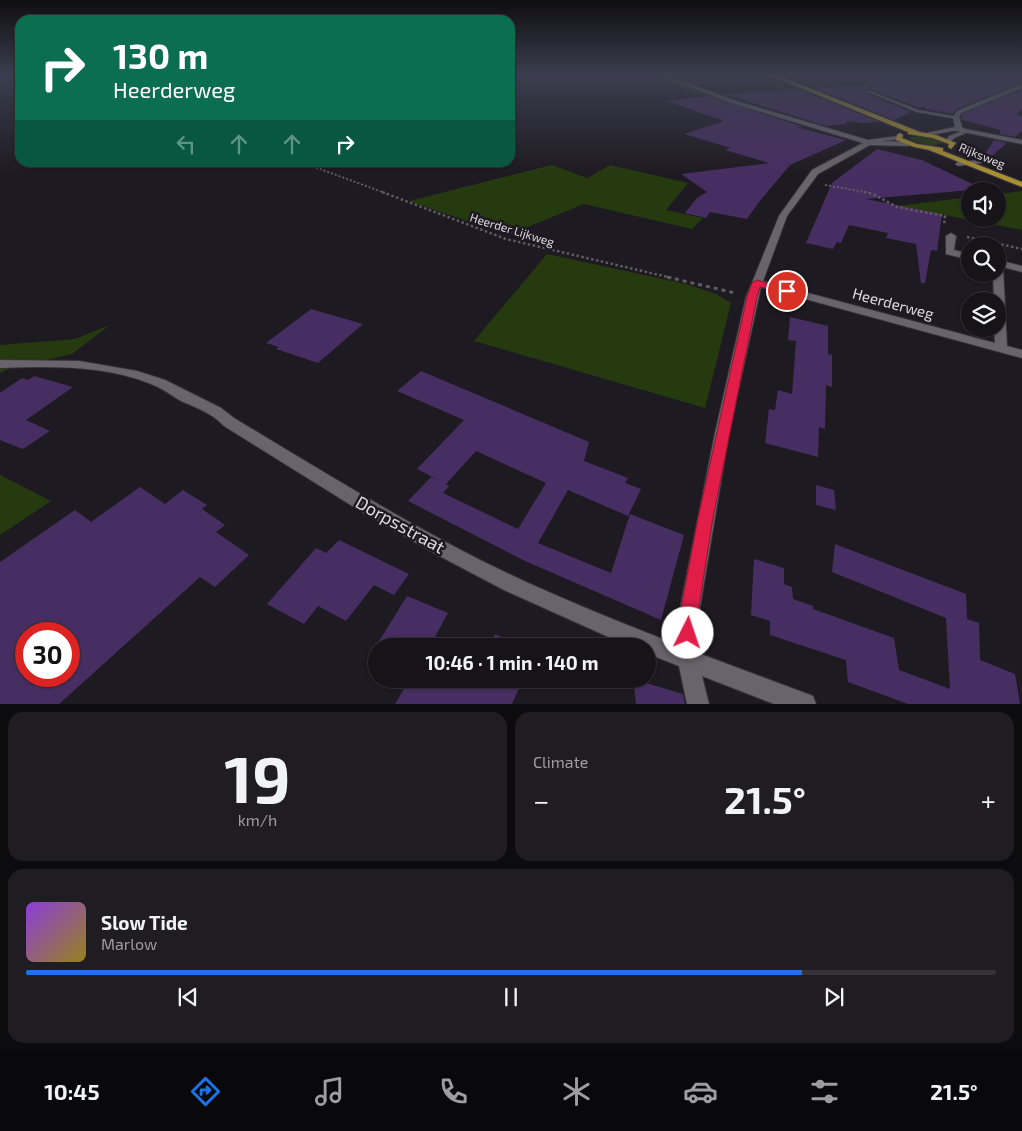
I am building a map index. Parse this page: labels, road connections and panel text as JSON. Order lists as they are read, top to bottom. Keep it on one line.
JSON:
{"streets":{"main road":["Rijksweg"],"street":["Heerderweg","Dorpsstraat"],"path":["Heerder Lijkweg"]},"page":{"turn":["130 m","Heerderweg"],"limit":"30","trip":"10:46 · 1 min · 140 m","tile":[["19","km/h"],"Climate"],"heat":["−","21.5°","+"],"song":["Slow Tide","Marlow"],"tabs":["10:45","21.5°"]}}
